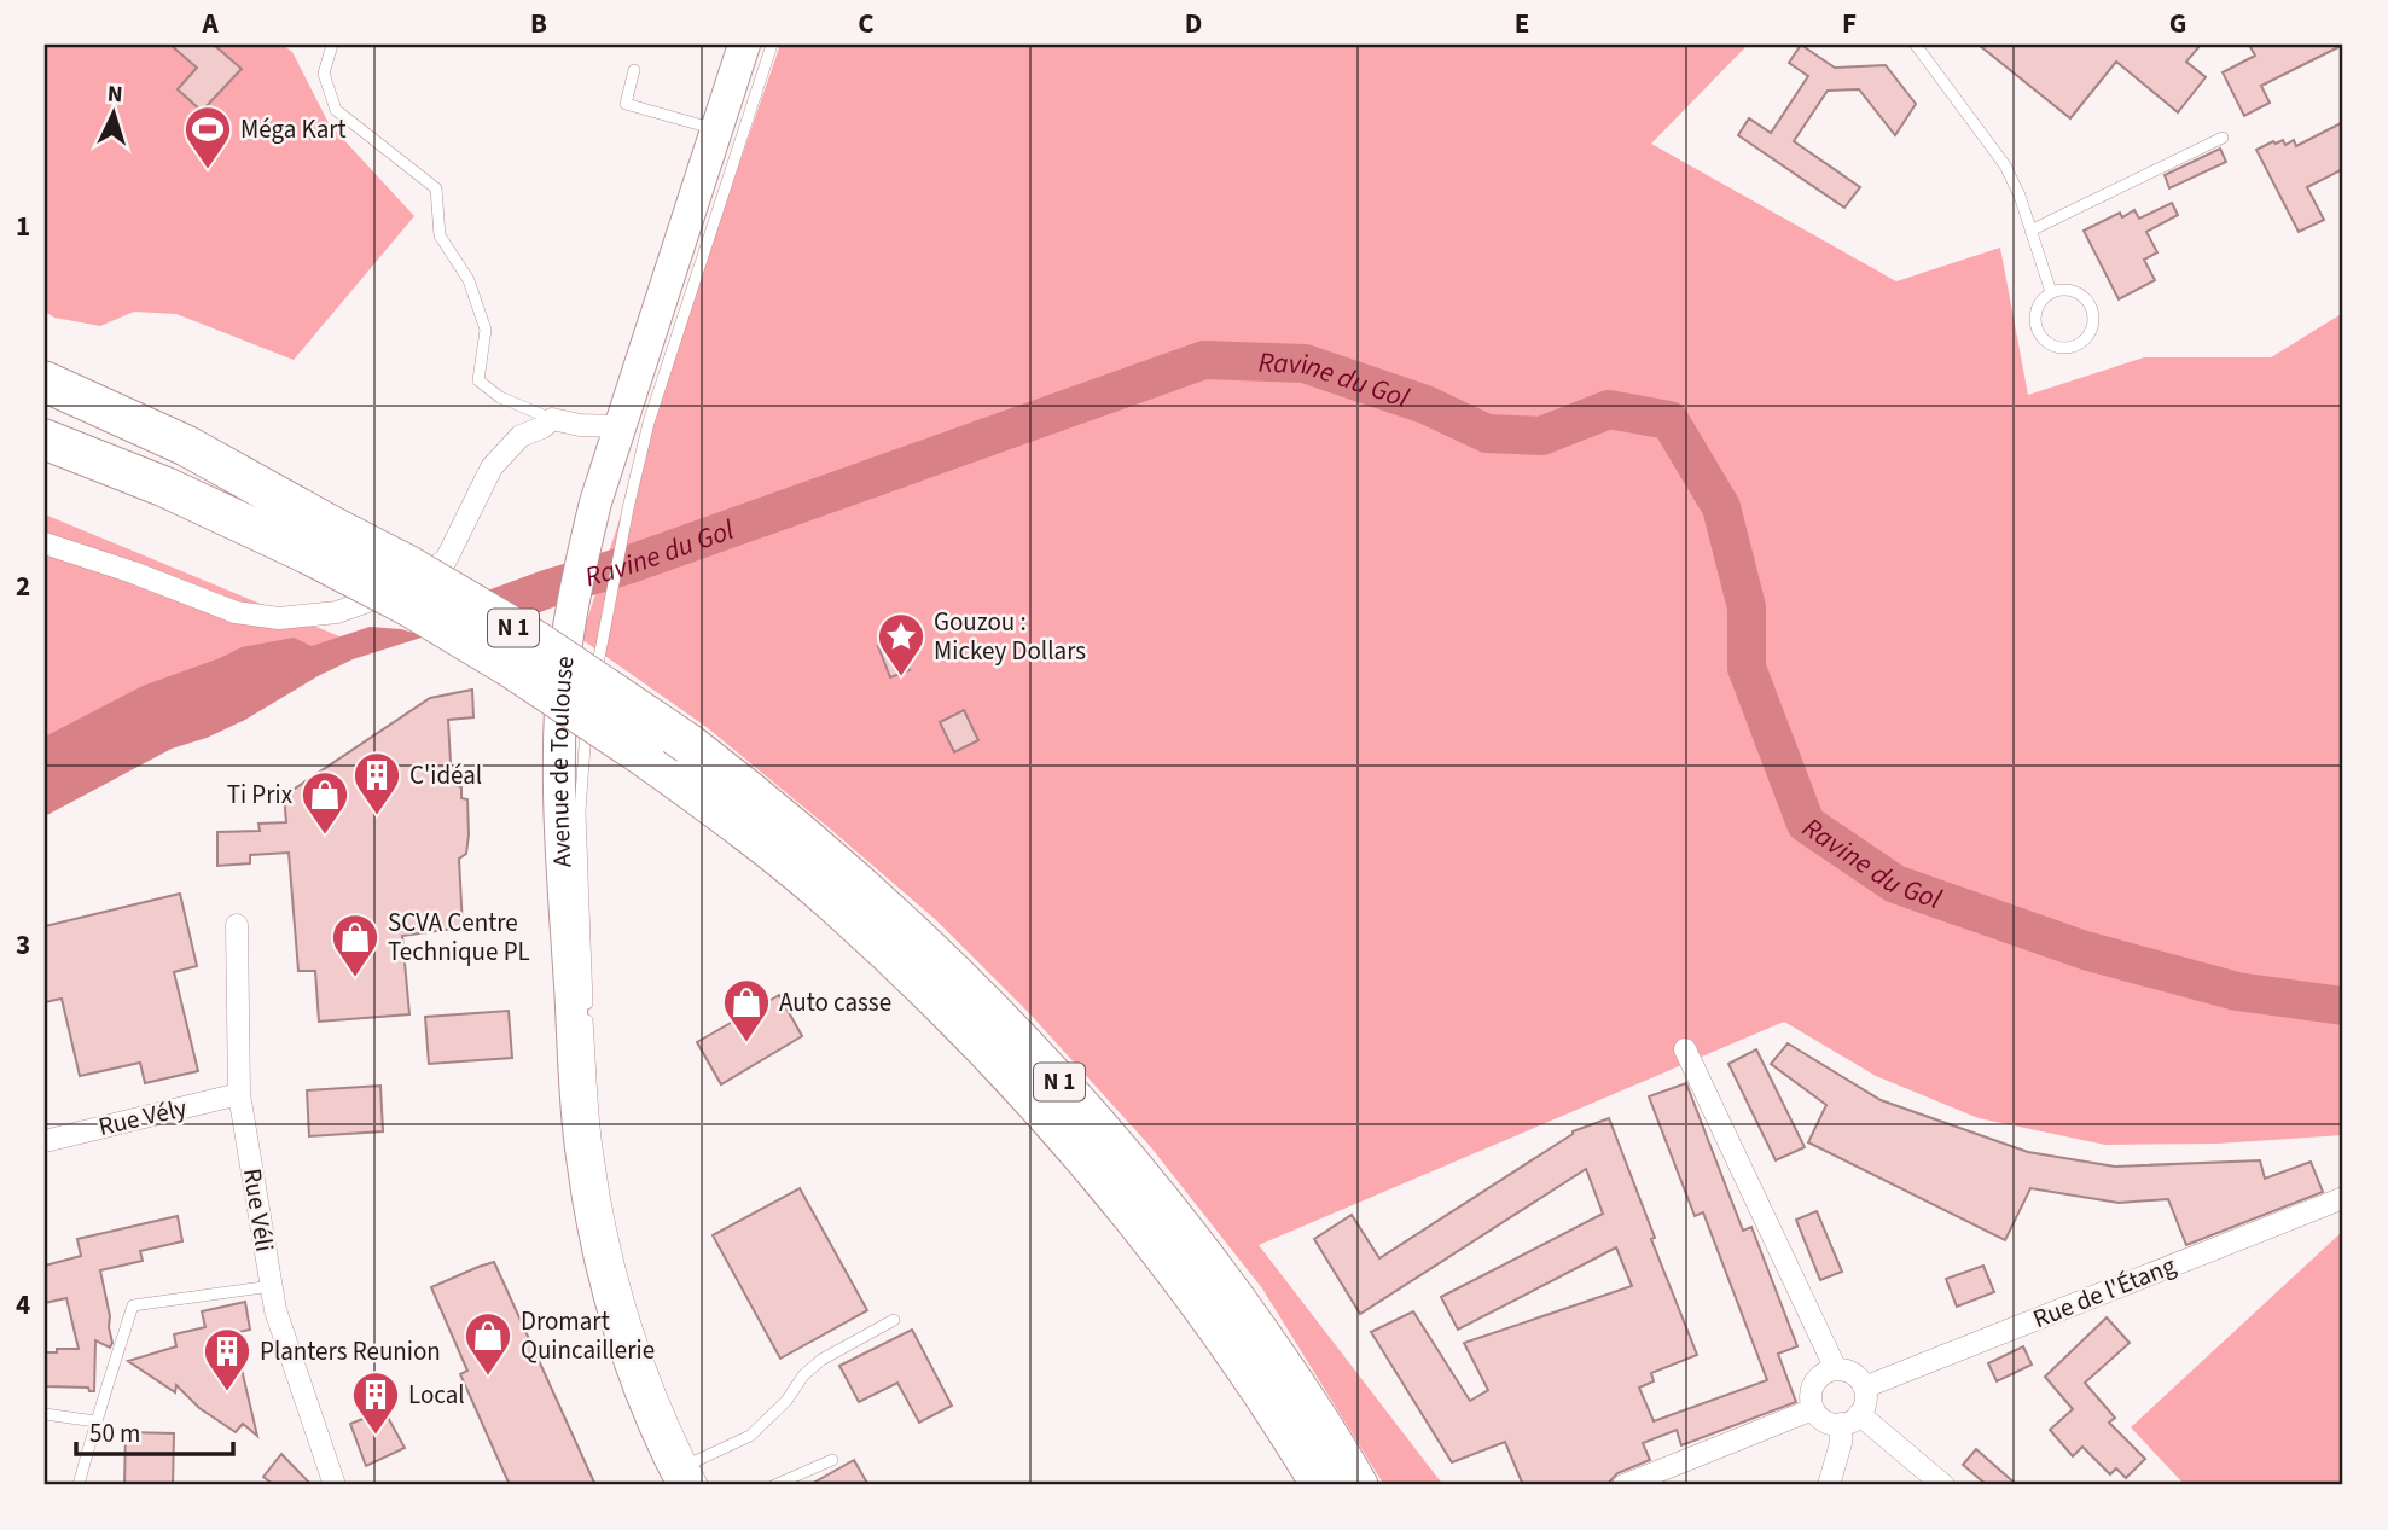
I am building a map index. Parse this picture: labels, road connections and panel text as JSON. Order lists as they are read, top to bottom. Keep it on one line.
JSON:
{"streets":{"highway":["N 1"],"main road":["Avenue de Toulouse"],"street":["Rue Vély","Rue Véli","Rue de l'Étang"]},"crossings":[["Rue Vély","Rue Véli"]],"water":["Ravine du Gol"],"places":{"sports":["Méga Kart"],"place":["Gouzou : Mickey Dollars"],"building":["C'idéal","Planters Reunion","Local"],"shop":["Ti Prix","SCVA Centre Technique PL","Auto casse","Dromart Quincaillerie"]},"scale_bar":"50 m","north":"top","grid":{"columns":["A","B","C","D","E","F","G"],"rows":["1","2","3","4"]}}
